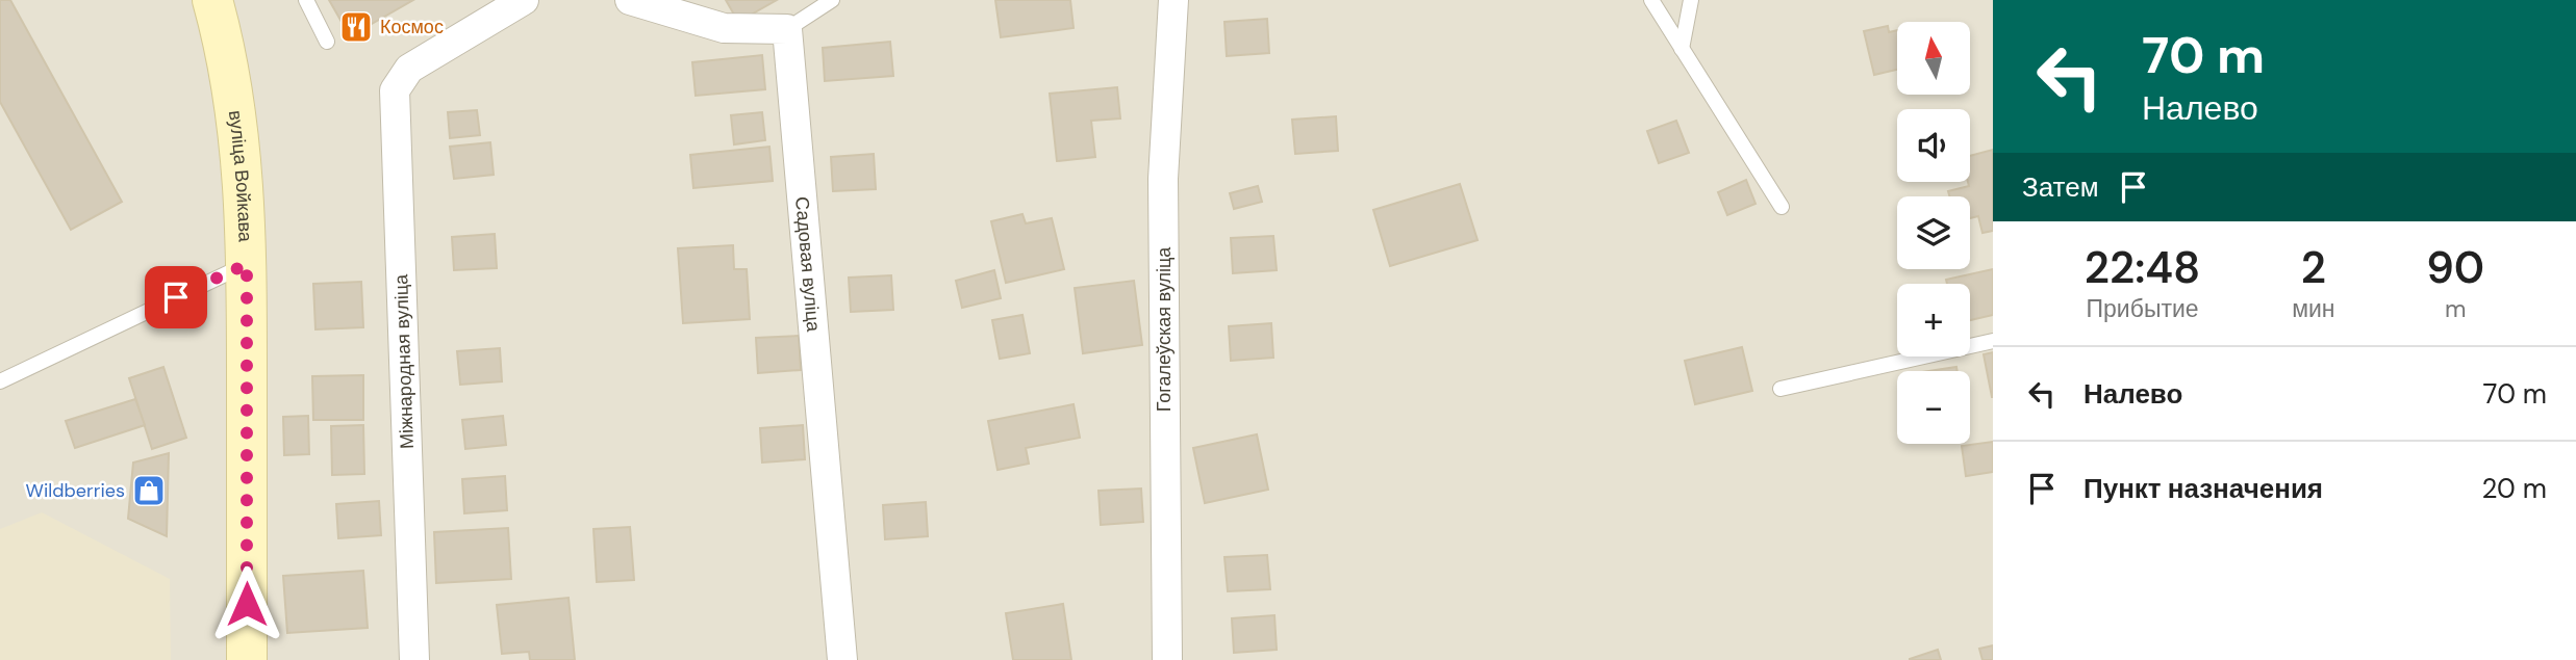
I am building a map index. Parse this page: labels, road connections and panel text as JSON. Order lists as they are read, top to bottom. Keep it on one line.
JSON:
{"streets":{"main road":["вуліца Войкава"],"street":["Садовая вуліца","Гогалеўская вуліца","Міжнародная вуліца"]},"places":{"restaurant":["Космос"],"shop":["Wildberries"]},"north":"top","page":{"turn":["70 m","Налево"],"map_buttons":["+","−"],"then":"Затем","eta":["22:48","Прибытие","2","мин","90","m"],"list":[{"name":"Налево","value":"70 m"},{"name":"Пункт назначения","value":"20 m"}]}}
